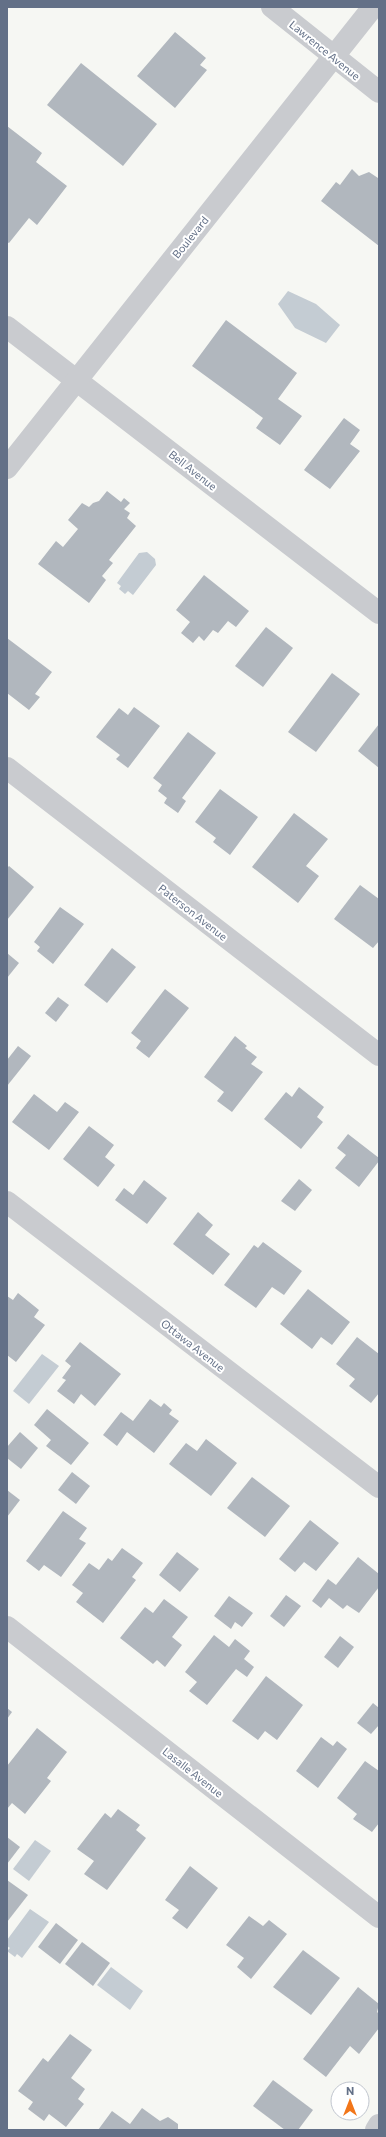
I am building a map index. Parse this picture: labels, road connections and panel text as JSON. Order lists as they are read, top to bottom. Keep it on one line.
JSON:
{"streets":{"street":["Lawrence Avenue","Boulevard","Bell Avenue","Paterson Avenue","Ottawa Avenue","Lasalle Avenue"]},"crossings":[["Lawrence Avenue","Boulevard"],["Boulevard","Bell Avenue"]],"north":"top"}
